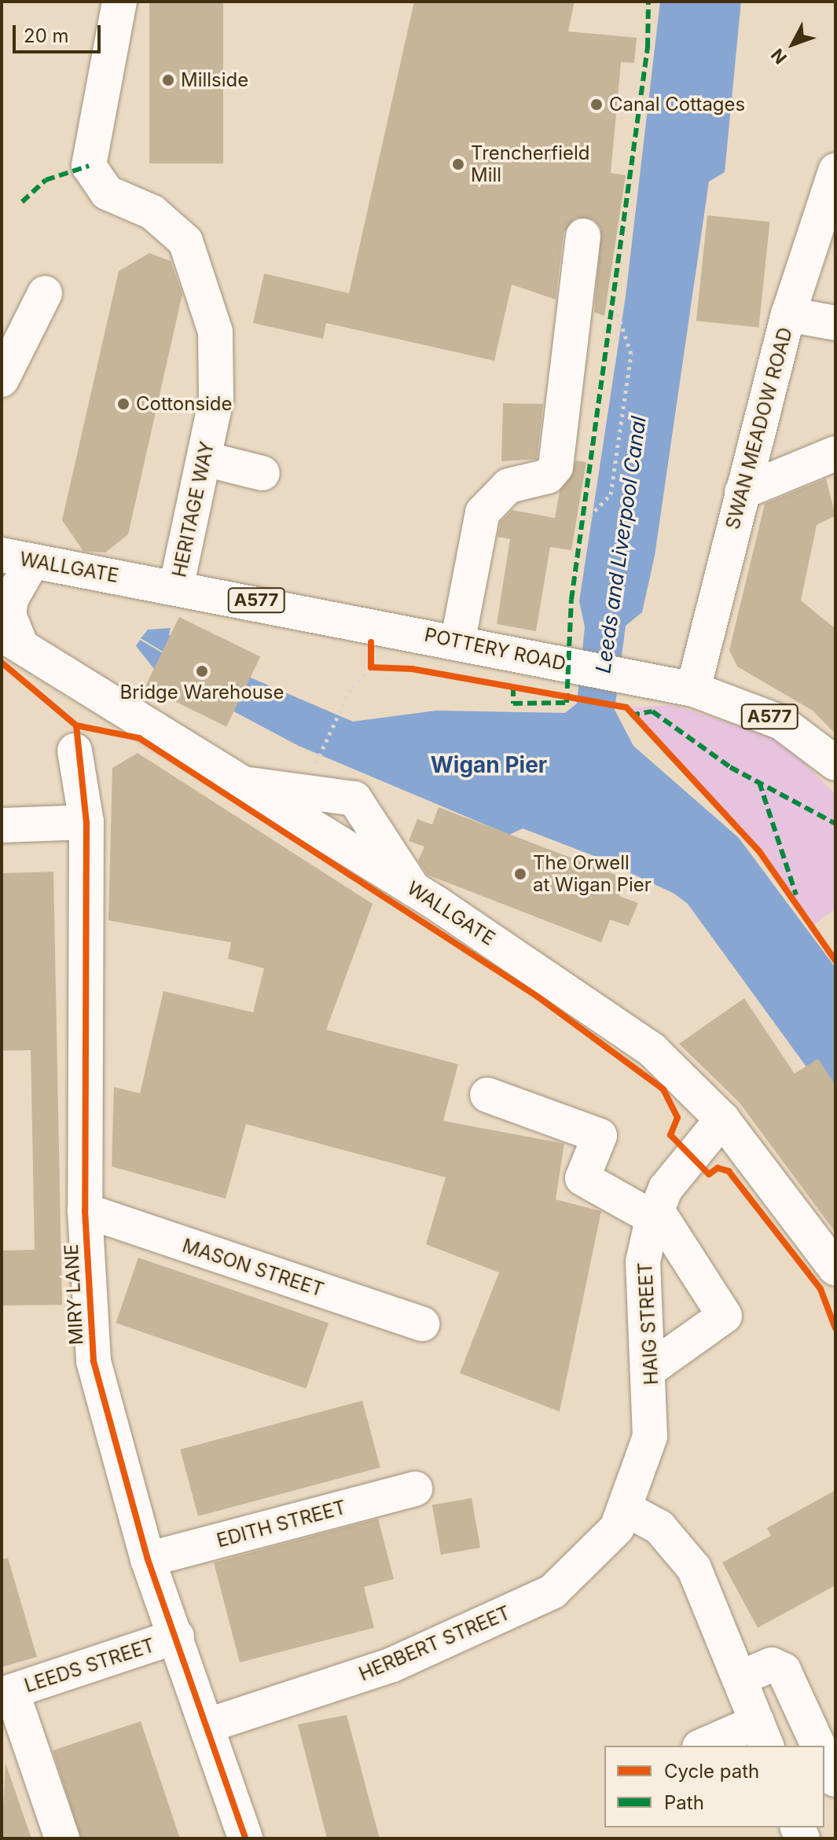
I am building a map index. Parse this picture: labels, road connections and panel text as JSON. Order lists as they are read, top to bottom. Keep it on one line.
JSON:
{"streets":{"main road":["SWAN MEADOW ROAD","HERITAGE WAY","WALLGATE","A577","POTTERY ROAD","MASON STREET","MIRY LANE","HAIG STREET","EDITH STREET","HERBERT STREET","LEEDS STREET"]},"crossings":[["SWAN MEADOW ROAD","POTTERY ROAD"],["HERITAGE WAY","POTTERY ROAD"],["WALLGATE","POTTERY ROAD"],["WALLGATE","HAIG STREET"],["MASON STREET","MIRY LANE"],["MIRY LANE","EDITH STREET"],["MIRY LANE","HERBERT STREET"],["MIRY LANE","LEEDS STREET"],["HAIG STREET","HERBERT STREET"]],"districts":["Wigan Pier"],"water":["Leeds and Liverpool Canal"],"places":["Millside","Canal Cottages","Trencherfield Mill","Cottonside","Bridge Warehouse","The Orwell at Wigan Pier"],"legend":["Cycle path","Path"],"scale_bar":"20 m","north":"bottom left"}
